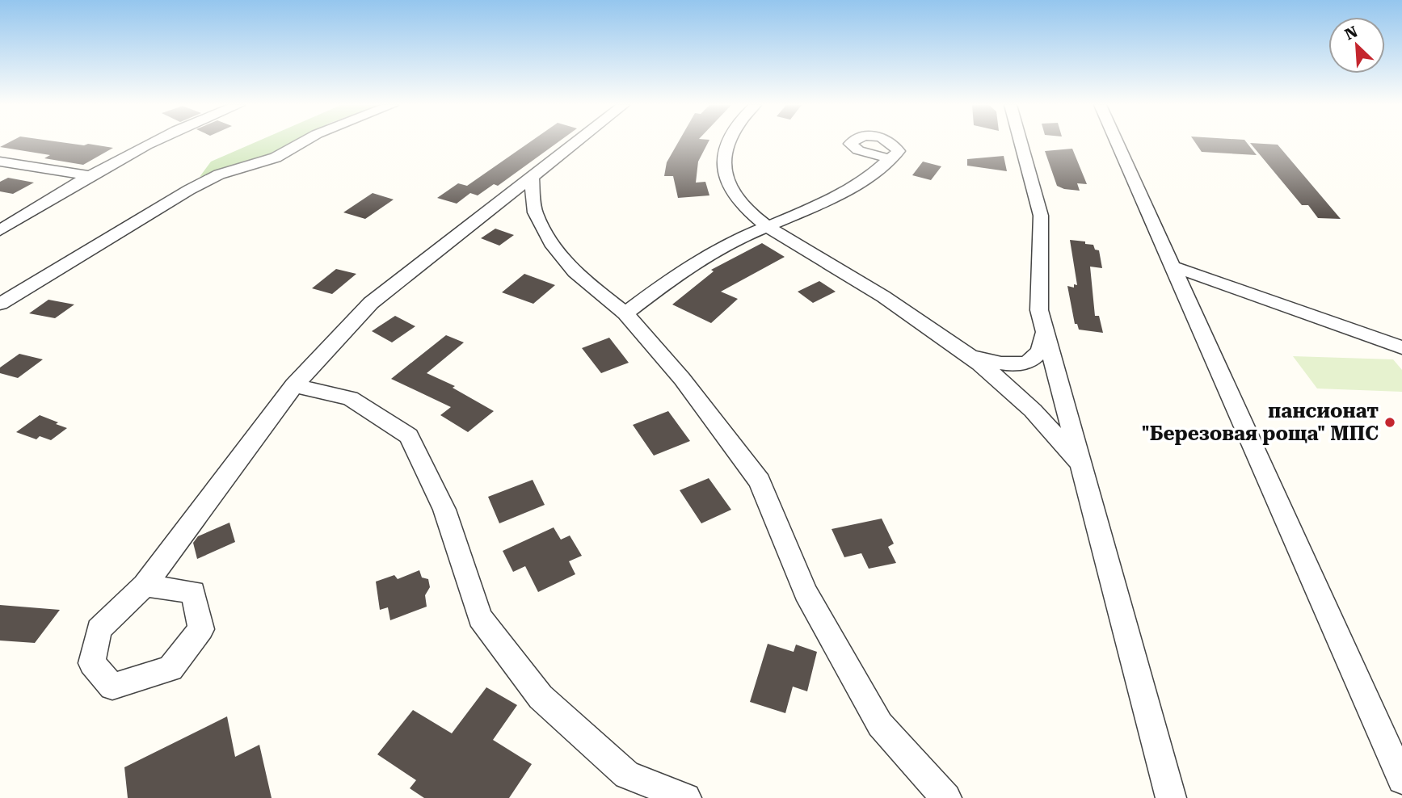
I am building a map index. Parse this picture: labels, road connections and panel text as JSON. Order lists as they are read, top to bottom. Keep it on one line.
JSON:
{"places":["пансионат \"Березовая роща\" МПС"],"north":"top left"}
